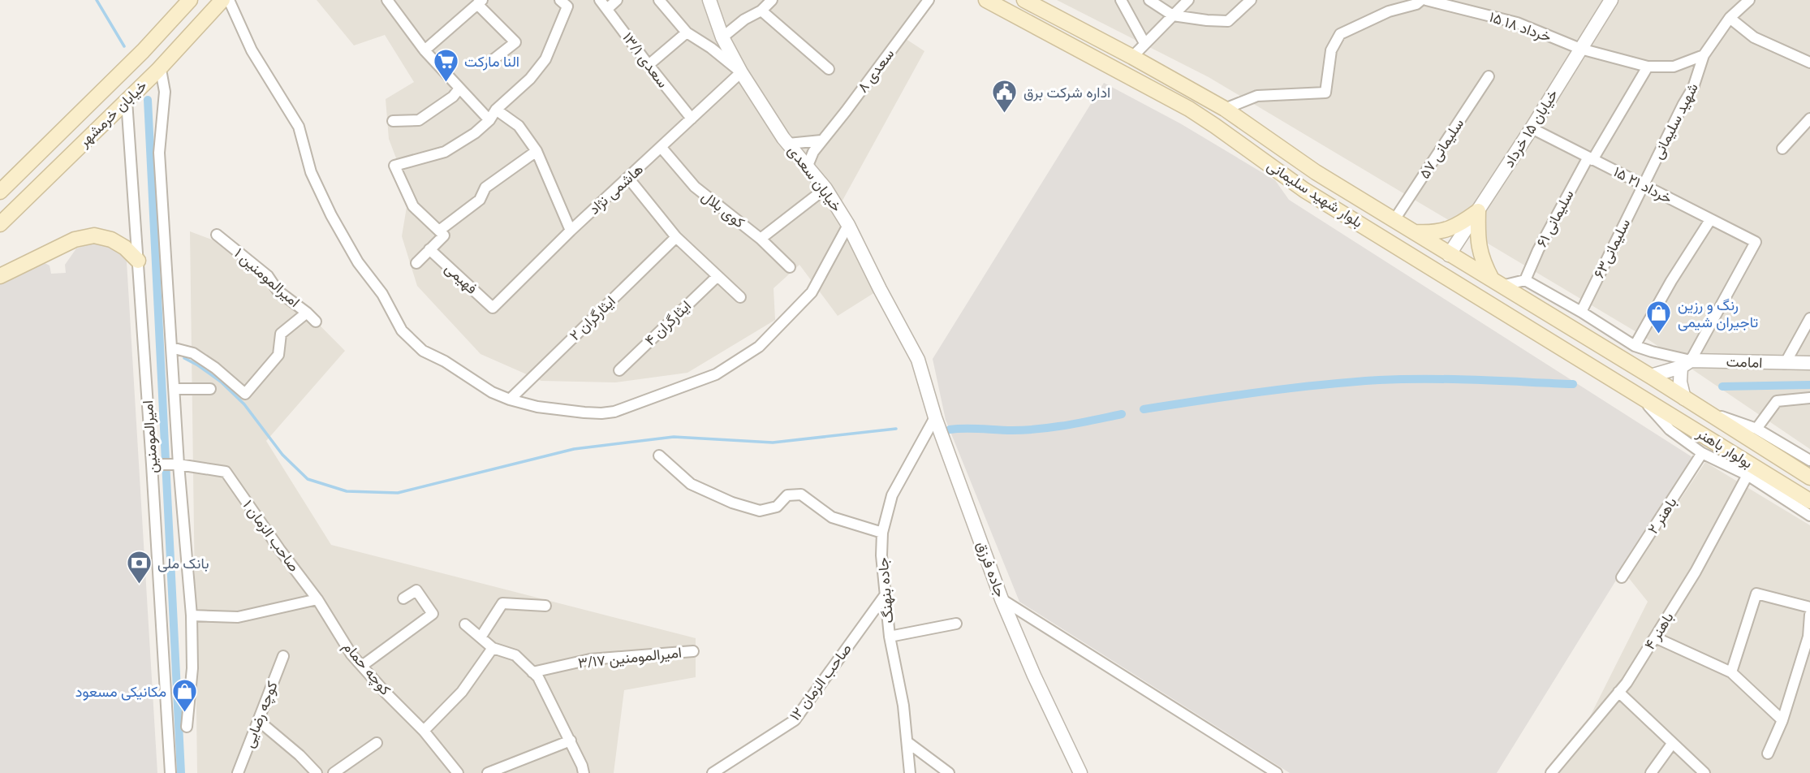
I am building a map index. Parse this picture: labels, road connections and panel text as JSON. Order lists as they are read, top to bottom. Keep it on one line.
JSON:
{"streets":{"main road":["خیابان خرمشهر","بلوار شهید سلیمانی","بولوار باهنر"],"street":["۱۵ خرداد ۱۸","سعدی ۱۳/۱","سعدی ۸","شهید سلیمانی","خیابان ۱۵ خرداد","سلیمانی ۵۷","خیابان سعدی","۱۵ خرداد ۲١","هاشمی نژاد","کوی بلال","سلیمانی ۶۱","سلیمانی۶۳","امیرالمومنین ۱","فهیمی","ایثارگران ۲","ایثارگران ۴","امامت","امیرالمومنین","باهنر ۲","صاحب الزمان ۱","جاده فرزق","جاده بنهنگ","باهنر ۴","امیرالمومنین ۳/۱۷","کوچه حمام","صاحب الزمان ۱۲","کوچه رضایی"]},"crossings":[["۱۵ خرداد ۱۸","شهید سلیمانی"],["۱۵ خرداد ۱۸","خیابان ۱۵ خرداد"],["۱۵ خرداد ۱۸","سلیمانی ۶۱"],["سعدی ۱۳/۱","هاشمی نژاد"],["سعدی ۸","خیابان سعدی"],["خیابان خرمشهر","امیرالمومنین"],["شهید سلیمانی","۱۵ خرداد ۲١"],["شهید سلیمانی","سلیمانی۶۳"],["خیابان ۱۵ خرداد","۱۵ خرداد ۲١"],["خیابان ۱۵ خرداد","بلوار شهید سلیمانی"],["سلیمانی ۵۷","بلوار شهید سلیمانی"],["خیابان سعدی","هاشمی نژاد"],["خیابان سعدی","جاده فرزق"],["۱۵ خرداد ۲١","سلیمانی ۶۱"],["۱۵ خرداد ۲١","سلیمانی۶۳"],["۱۵ خرداد ۲١","امامت"],["هاشمی نژاد","کوی بلال"],["هاشمی نژاد","فهیمی"],["بلوار شهید سلیمانی","امامت"],["بلوار شهید سلیمانی","بولوار باهنر"],["امامت","بولوار باهنر"],["صاحب الزمان ۱","کوچه حمام"],["جاده فرزق","جاده بنهنگ"],["جاده بنهنگ","صاحب الزمان ۱۲"]],"places":{"supermarket":["النا مارکت"],"public building":["اداره شرکت برق"],"shop":["رنگ و رزین تاجیران شیمی","مکانیکی مسعود"],"bank":["بانک ملی"]}}
